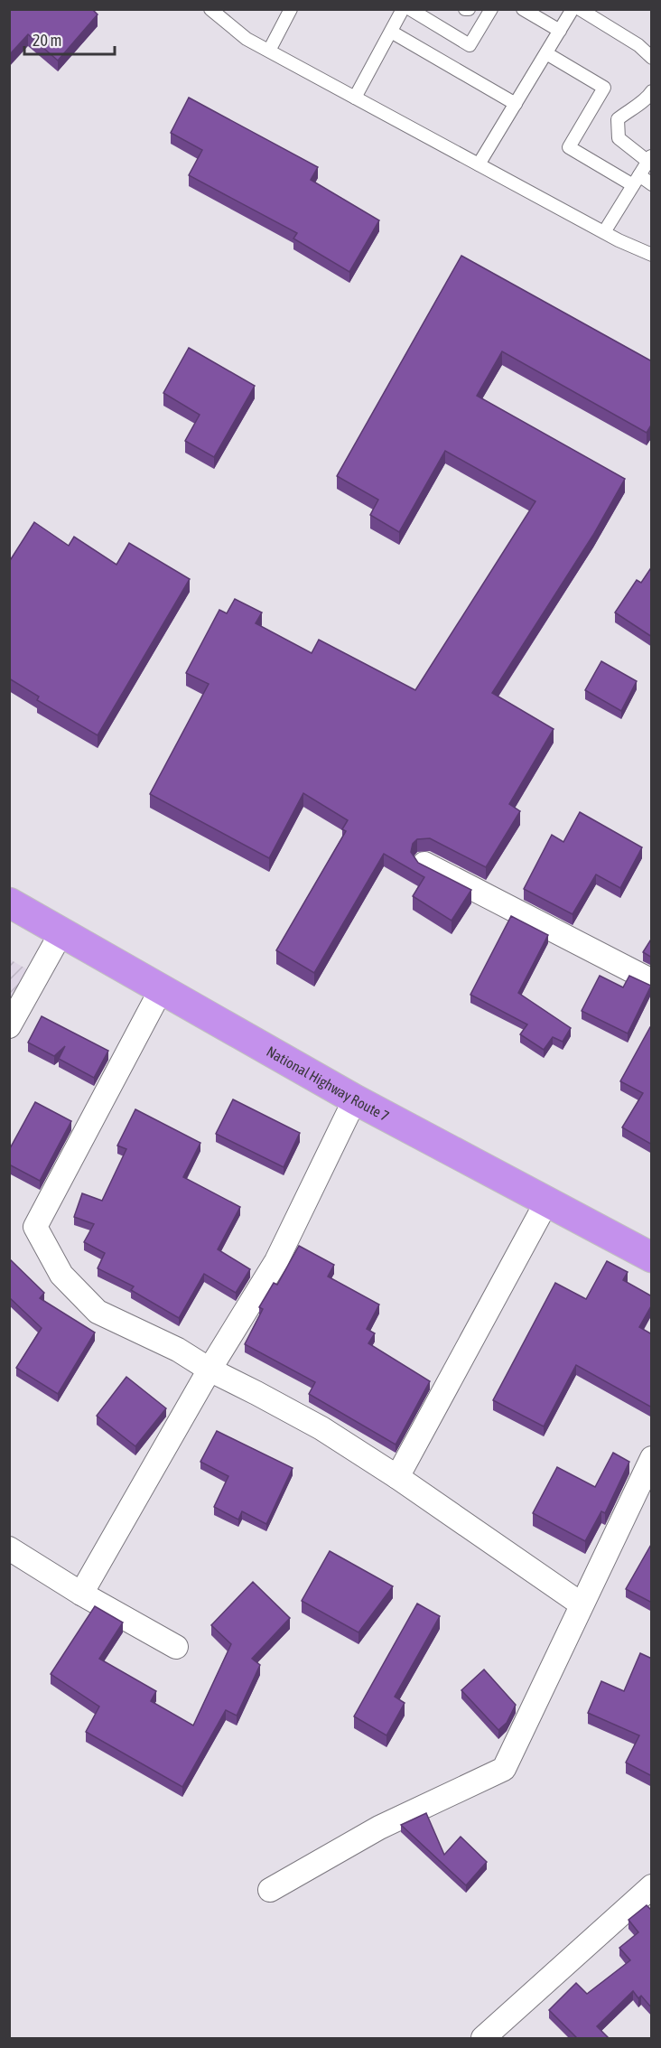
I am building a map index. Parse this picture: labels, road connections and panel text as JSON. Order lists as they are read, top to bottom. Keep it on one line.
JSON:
{"streets":{"highway":["National Highway Route 7"]},"scale_bar":"20 m"}
